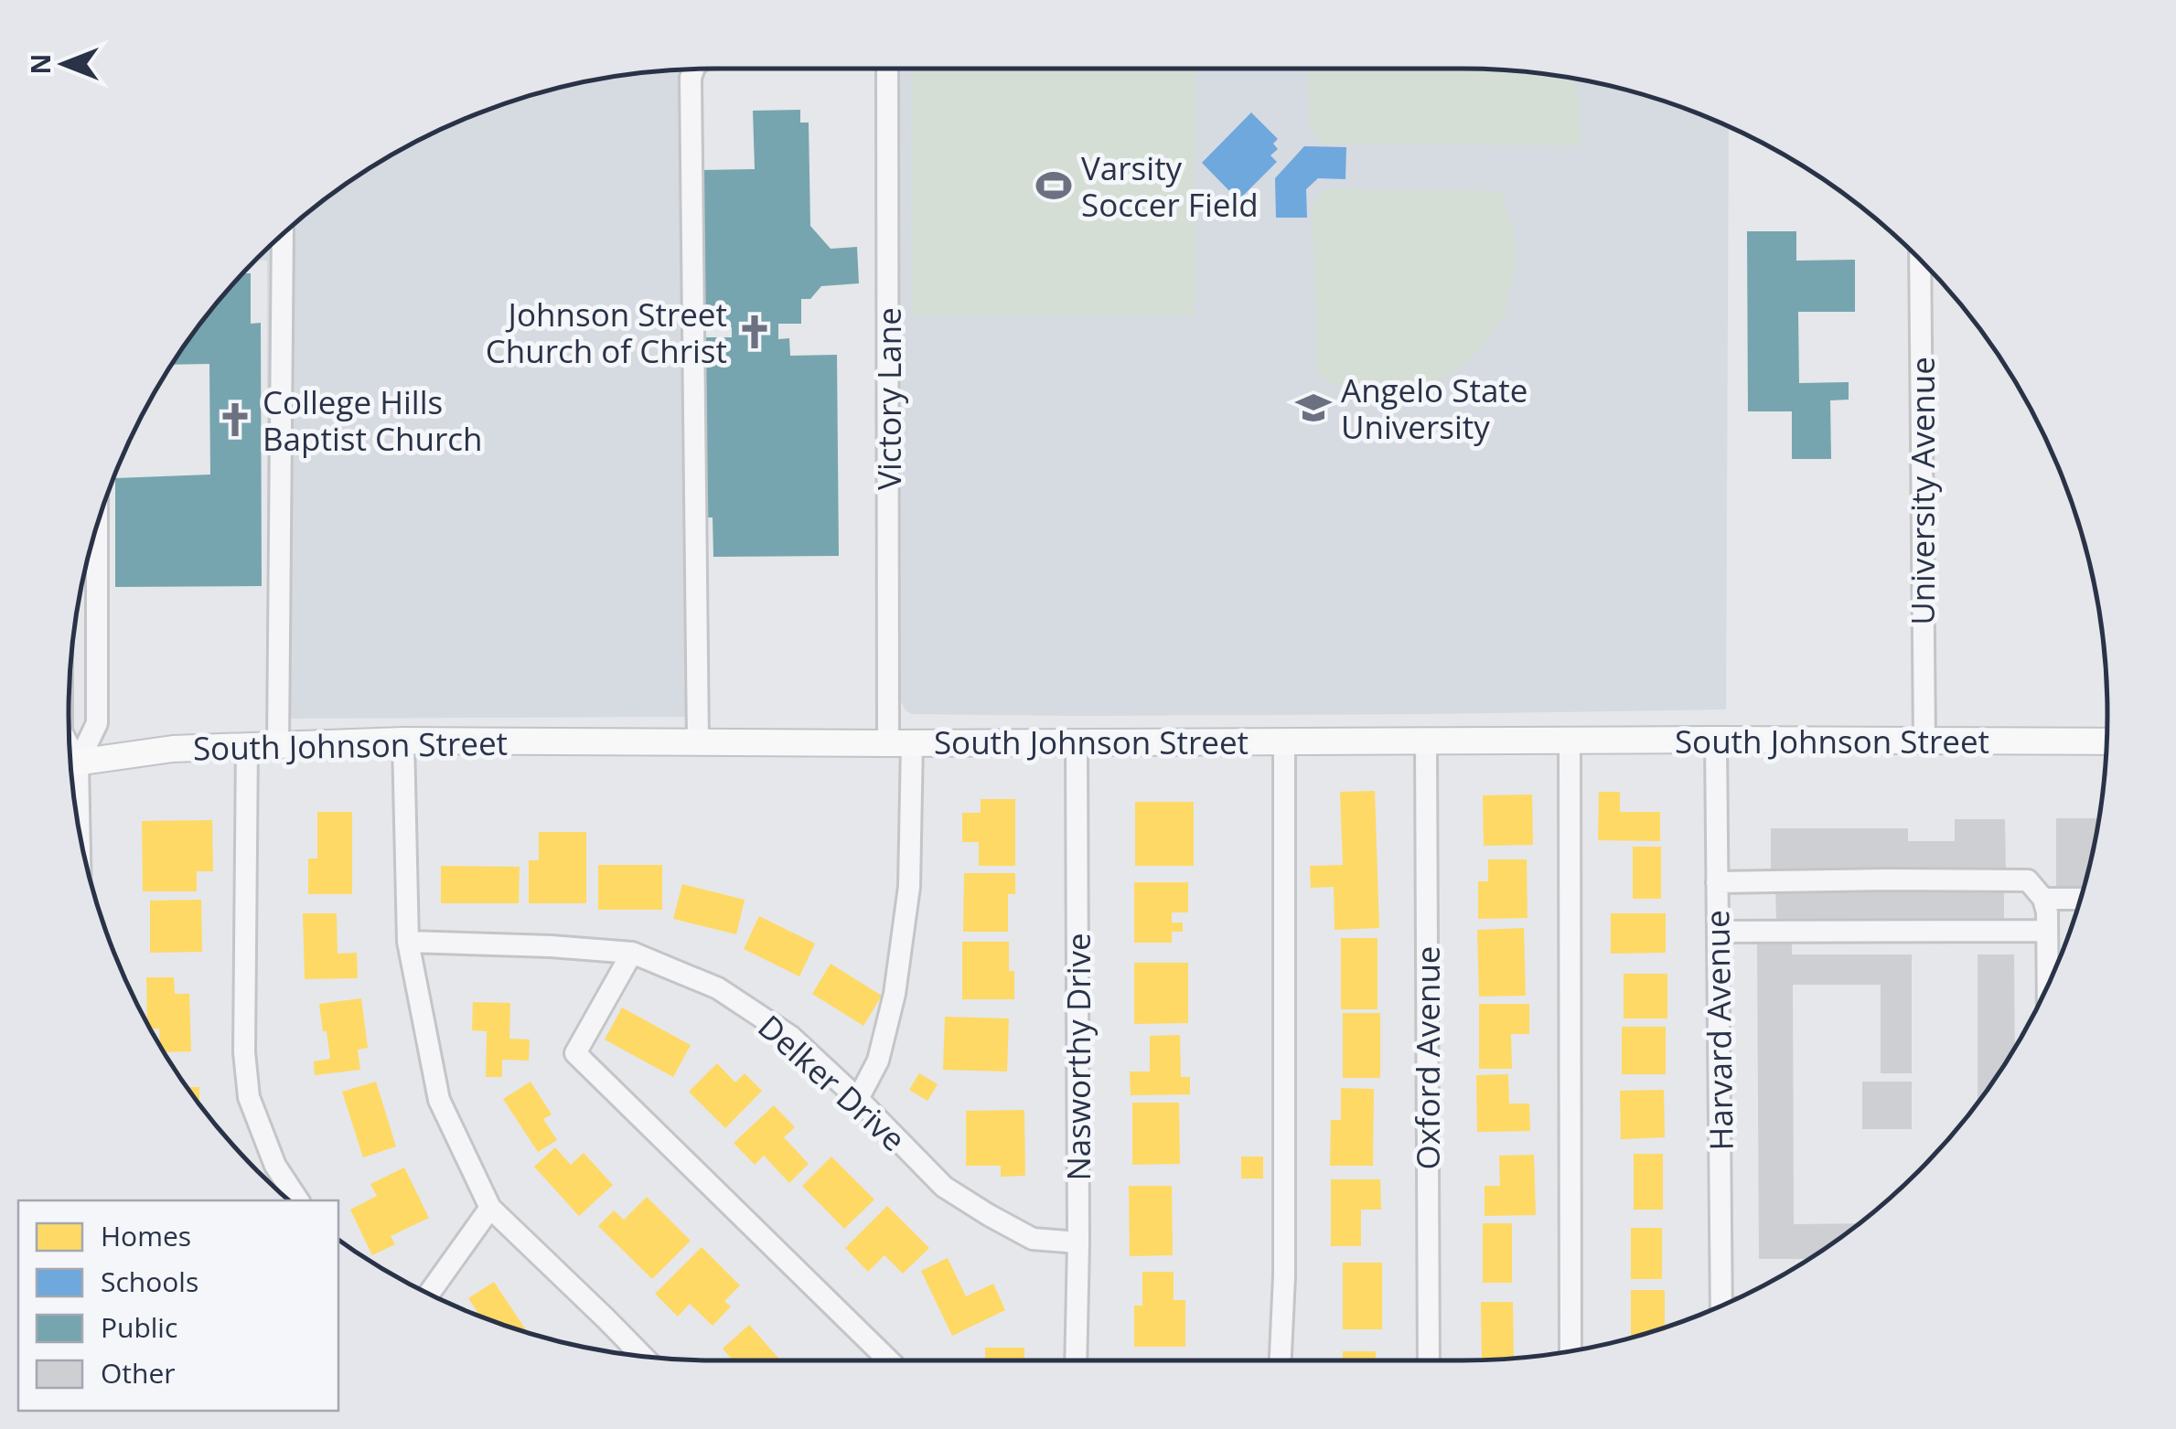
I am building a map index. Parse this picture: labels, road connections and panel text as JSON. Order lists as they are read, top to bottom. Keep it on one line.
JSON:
{"streets":{"main road":["South Johnson Street"],"street":["Victory Lane","University Avenue","Harvard Avenue","Nasworthy Drive","Oxford Avenue","Delker Drive"]},"crossings":[["Victory Lane","South Johnson Street"],["Victory Lane","Delker Drive"],["University Avenue","South Johnson Street"],["South Johnson Street","Harvard Avenue"],["South Johnson Street","Nasworthy Drive"],["South Johnson Street","Oxford Avenue"],["Nasworthy Drive","Delker Drive"]],"places":{"sports":["Varsity Soccer Field"],"church":["Johnson Street Church of Christ","College Hills Baptist Church"],"school or university":["Angelo State University"]},"legend":["Homes","Schools","Public","Other"],"north":"left"}
